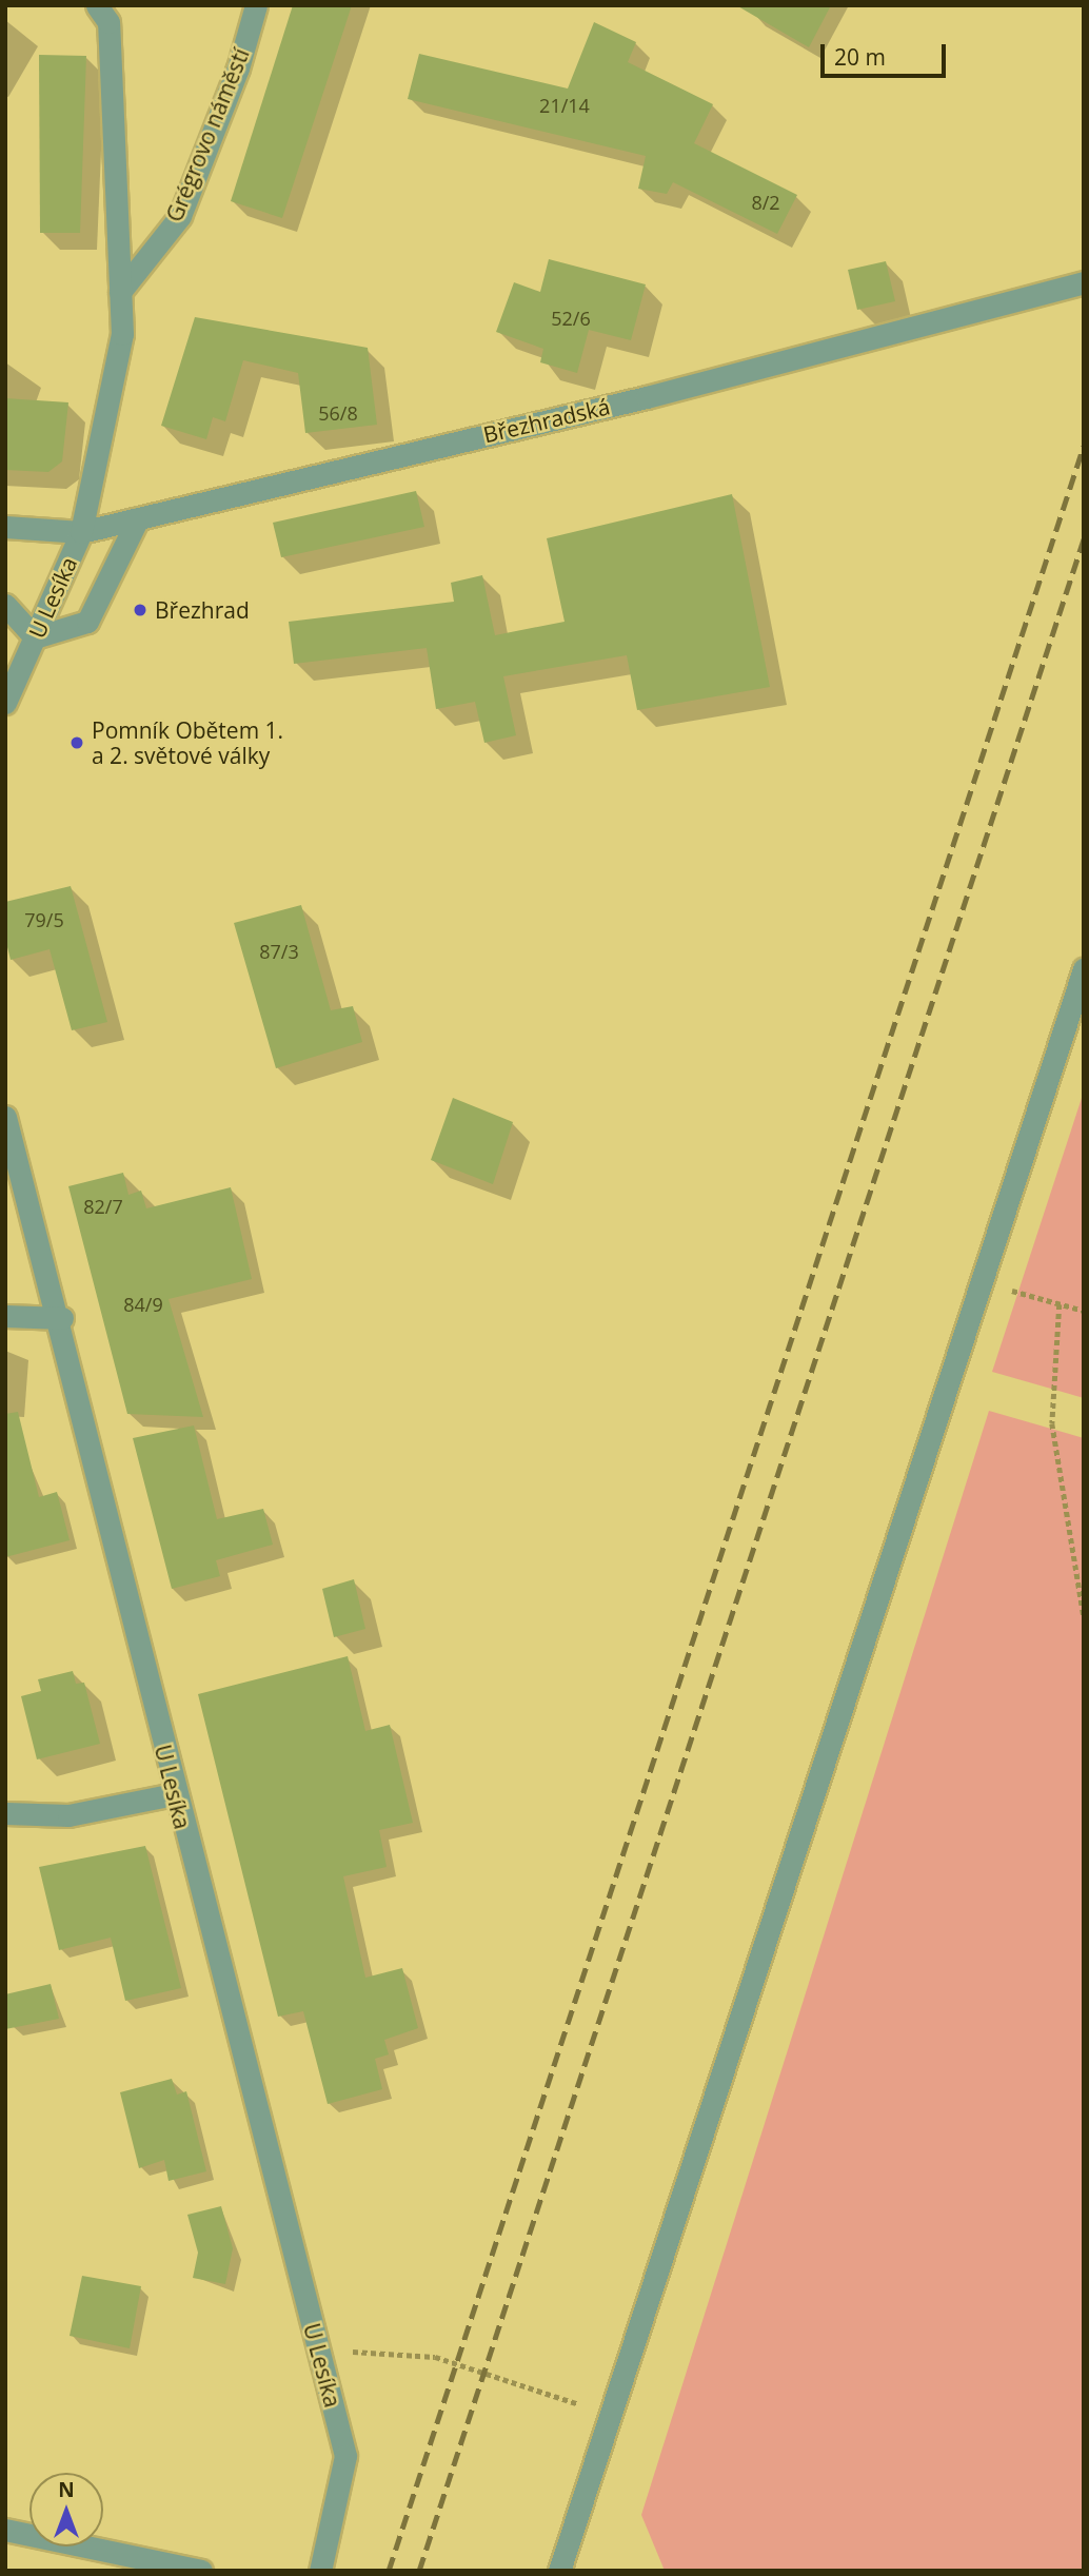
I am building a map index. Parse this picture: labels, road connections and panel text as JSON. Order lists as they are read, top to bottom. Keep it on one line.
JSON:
{"streets":{"street":["Grégrovo náměstí","Březhradská","U Lesíka"]},"crossings":[["Březhradská","U Lesíka"]],"places":["Březhrad","Pomník Obětem 1. a 2. světové války"],"house_numbers":["21/14","8/2","52/6","56/8","79/5","87/3","82/7","84/9"],"scale_bar":"20 m","north":"top"}
